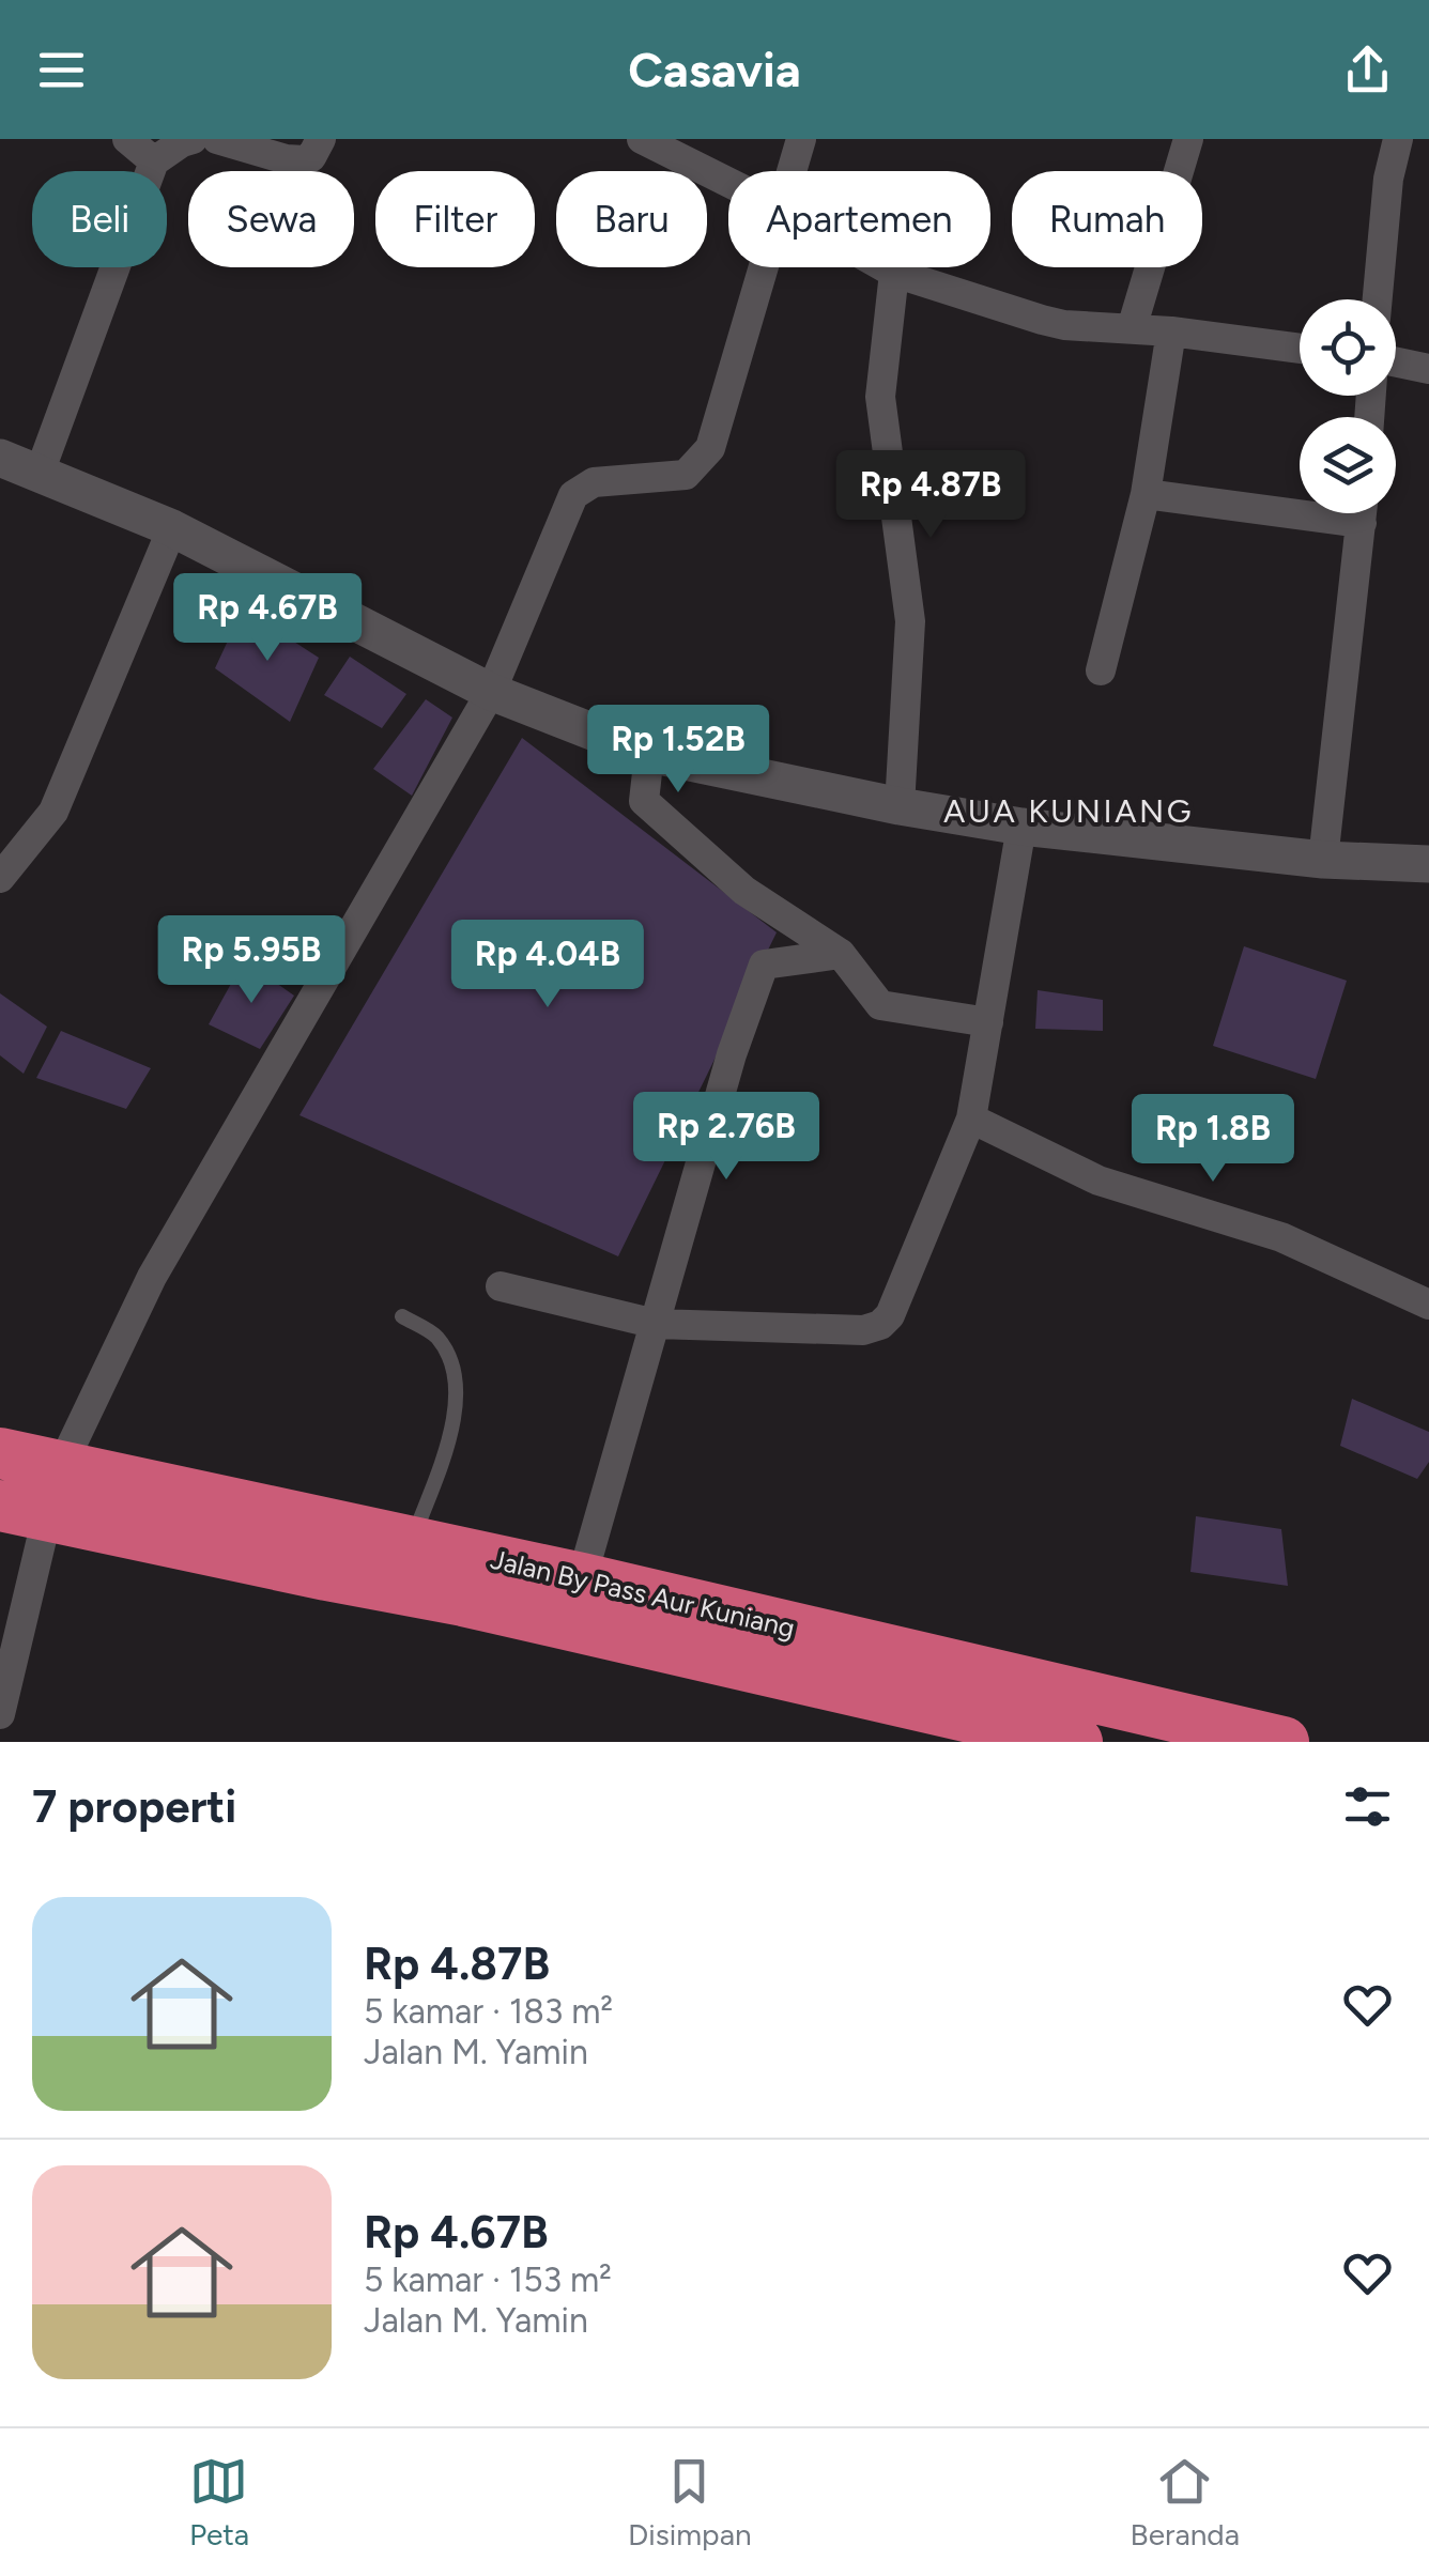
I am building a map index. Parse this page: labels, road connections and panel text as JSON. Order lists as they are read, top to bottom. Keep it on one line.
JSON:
{"streets":{"highway":["Jalan By Pass Aur Kuniang"]},"districts":["AUA KUNIANG"],"page":{"header":"Casavia","chip":["Beli","Sewa","Filter","Baru","Apartemen","Rumah"],"price":["Rp 4.87B","Rp 4.67B","Rp 1.52B","Rp 5.95B","Rp 4.04B","Rp 2.76B","Rp 1.8B"],"heading":"7 properti","list":[{"name":"Rp 4.87B","note":"5 kamar · 183 m² · Jalan M. Yamin"},{"name":"Rp 4.67B","note":"5 kamar · 153 m² · Jalan M. Yamin"}],"tabs":["Peta","Disimpan","Beranda"]}}
